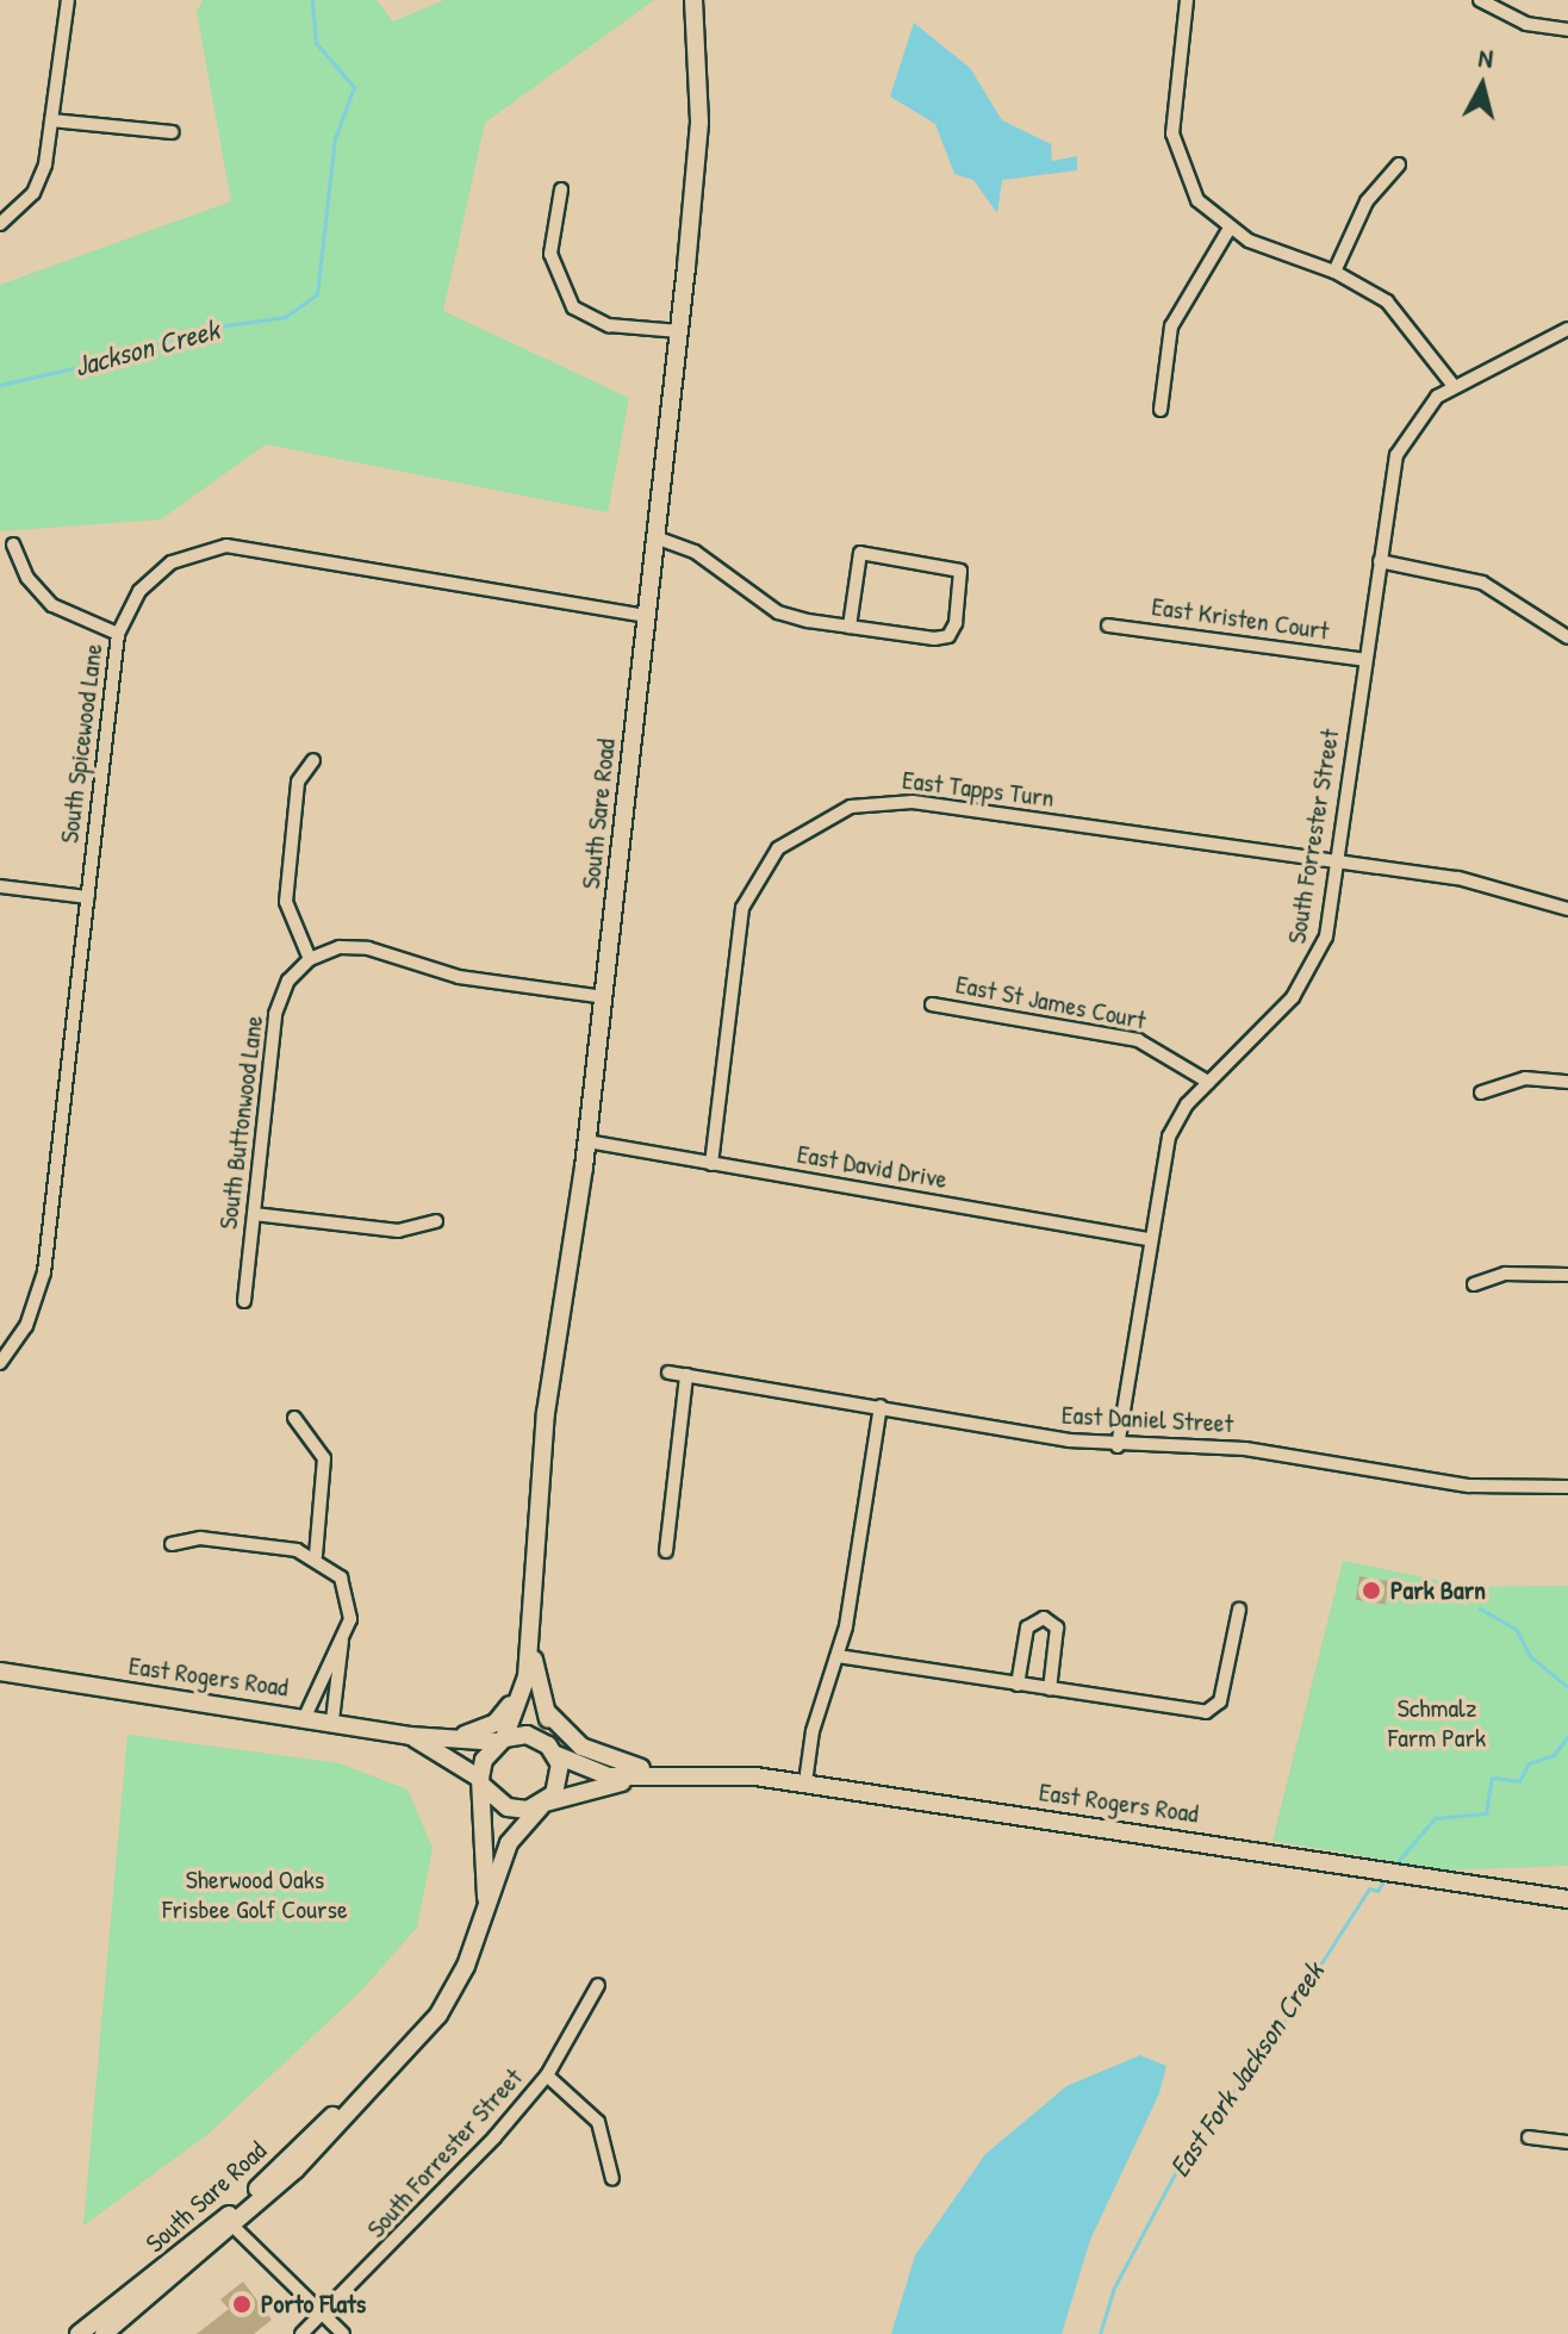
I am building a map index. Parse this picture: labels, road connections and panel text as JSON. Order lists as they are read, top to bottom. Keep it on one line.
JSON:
{"streets":{"main road":["South Sare Road","East Rogers Road"],"street":["East Kristen Court","South Spicewood Lane","East Tapps Turn","South Forrester Street","East St James Court","South Buttonwood Lane","East David Drive","East Daniel Street"]},"crossings":[["East Kristen Court","South Forrester Street"],["South Spicewood Lane","South Sare Road"],["East Tapps Turn","South Forrester Street"],["East Tapps Turn","East David Drive"],["South Sare Road","East David Drive"],["South Sare Road","East Rogers Road"],["South Forrester Street","East St James Court"],["South Forrester Street","East David Drive"],["South Forrester Street","East Daniel Street"]],"water":["Jackson Creek","East Fork Jackson Creek"],"parks":["Schmalz Farm Park","Sherwood Oaks Frisbee Golf Course"],"places":["Park Barn","Porto Flats"],"north":"top"}
